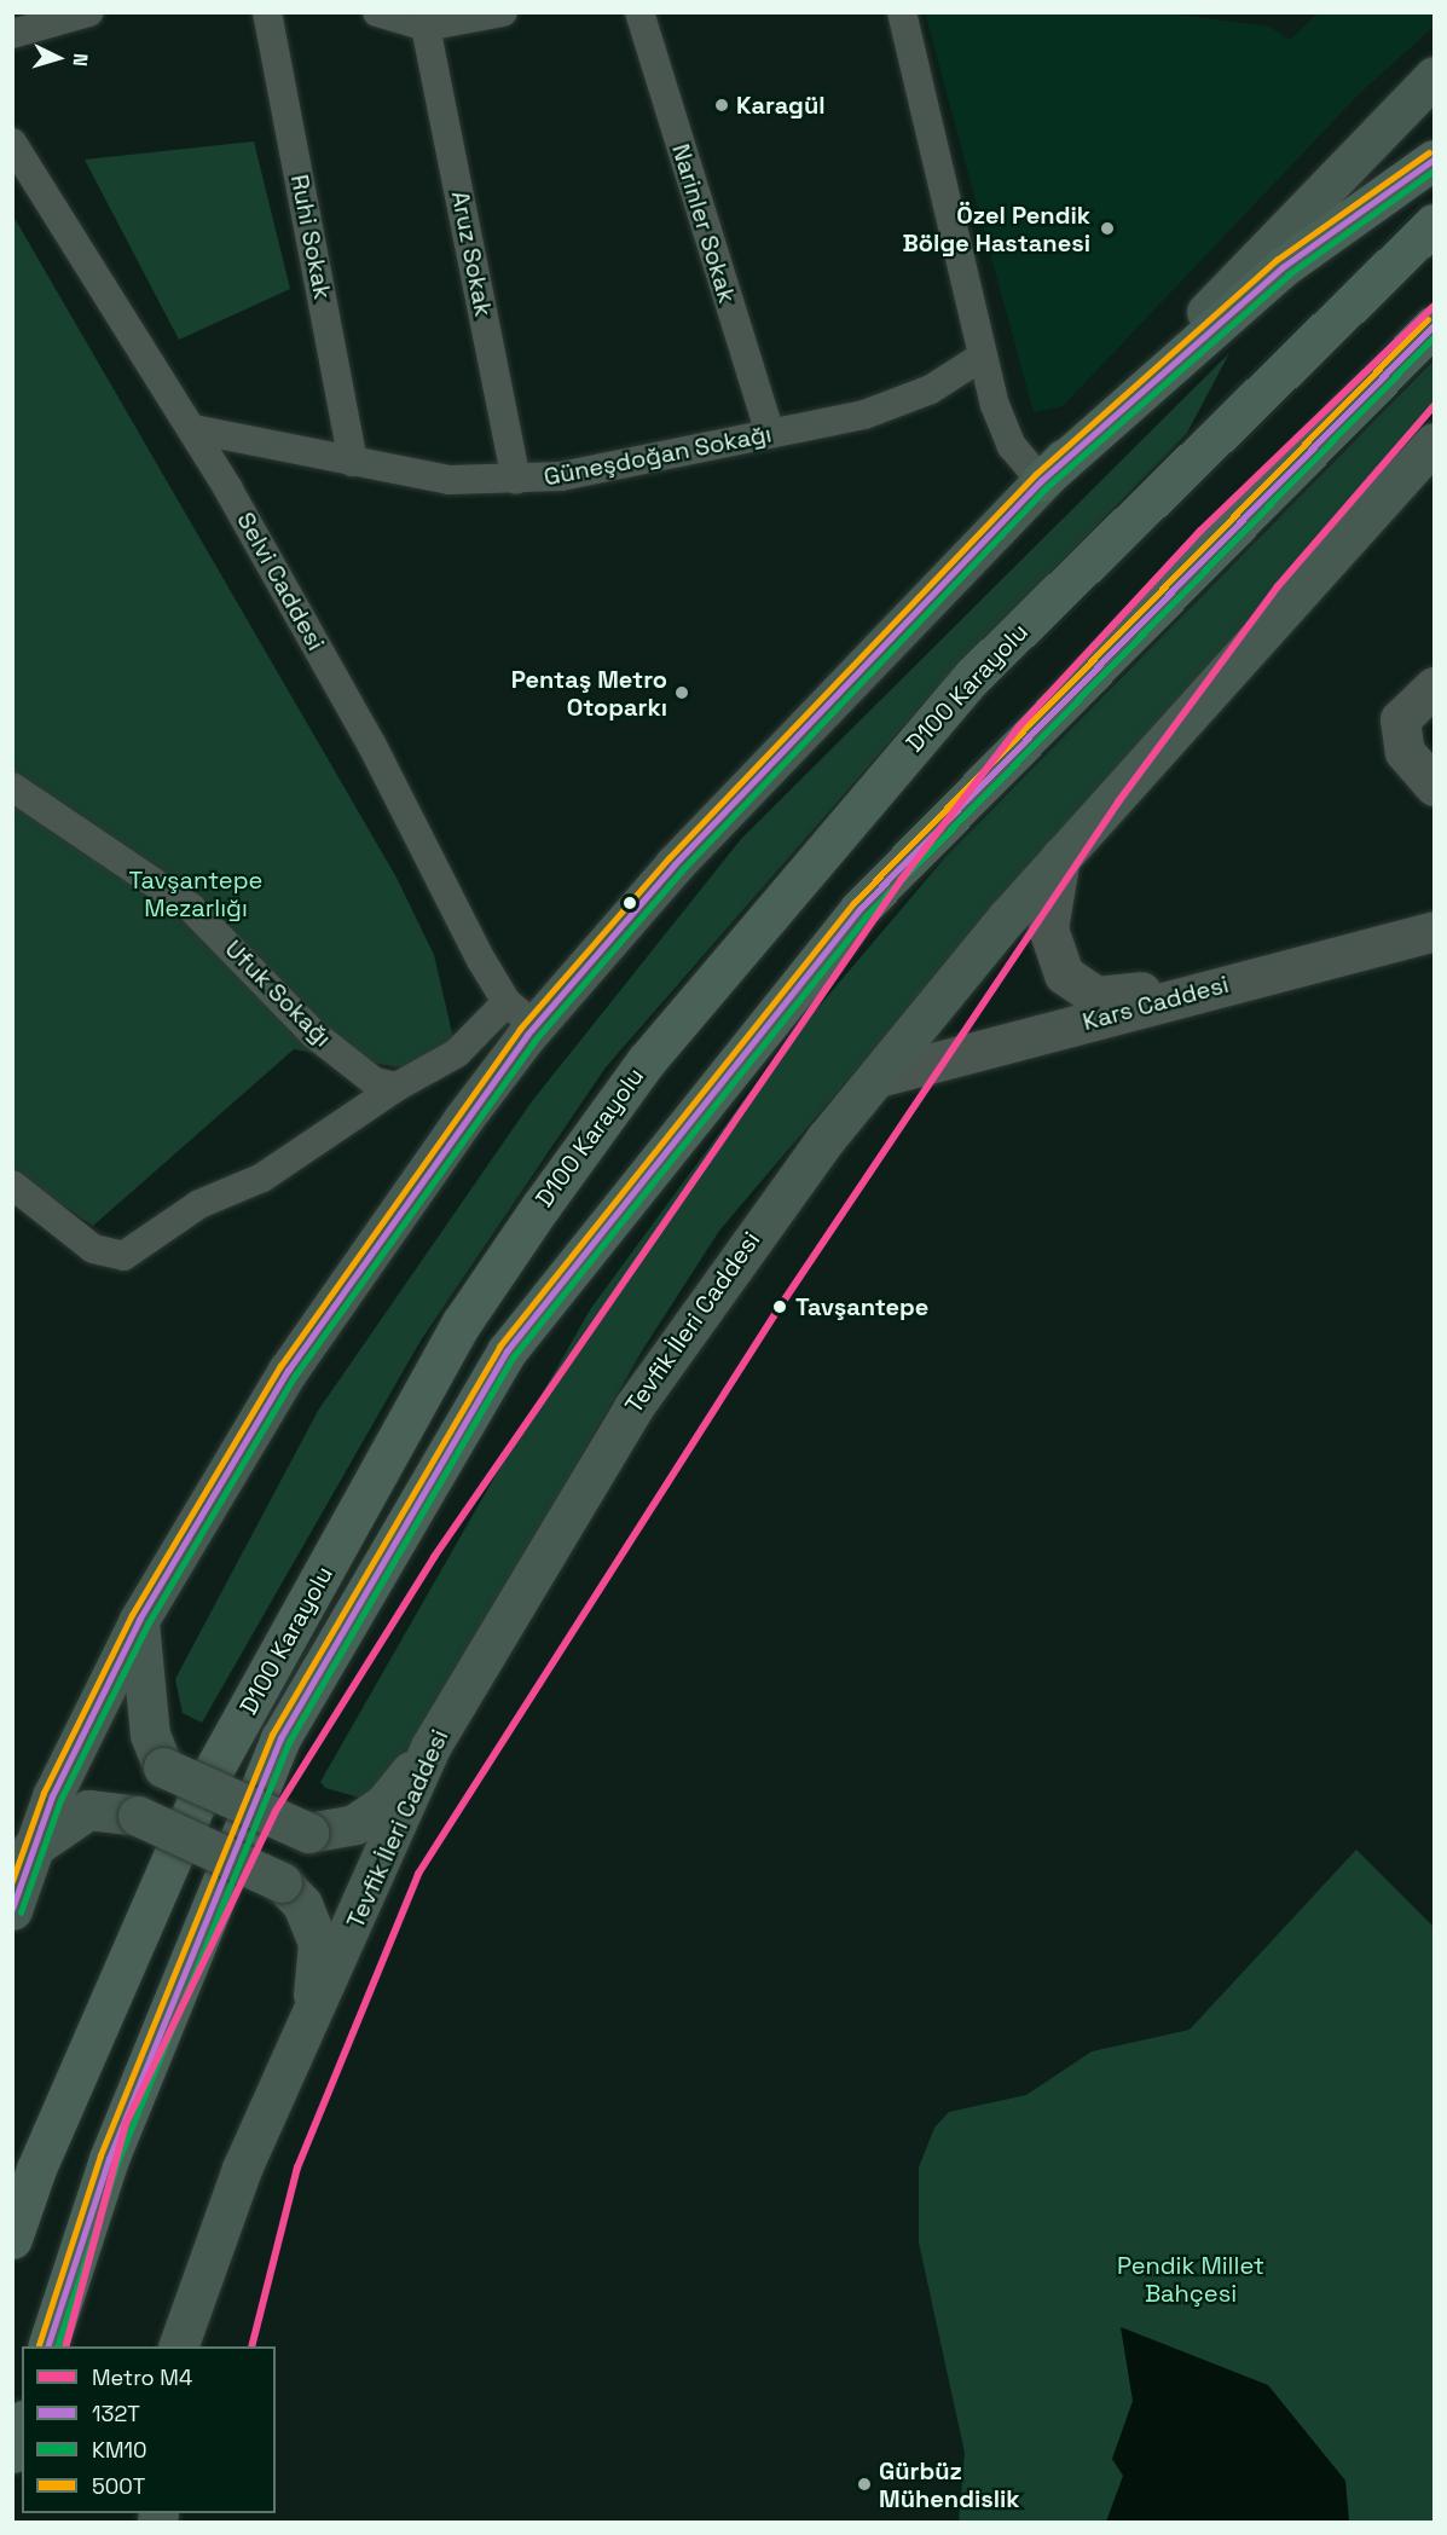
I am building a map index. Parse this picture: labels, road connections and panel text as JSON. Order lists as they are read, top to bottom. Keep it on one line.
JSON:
{"streets":{"highway":["D100 Karayolu"],"main road":["Tevfik İleri Caddesi"],"street":["Narinler Sokak","Ruhi Sokak","Aruz Sokak","Güneşdoğan Sokağı","Selvi Caddesi","Ufuk Sokağı","Kars Caddesi"]},"crossings":[["Narinler Sokak","Güneşdoğan Sokağı"],["Ruhi Sokak","Güneşdoğan Sokağı"],["Aruz Sokak","Güneşdoğan Sokağı"],["Güneşdoğan Sokağı","Selvi Caddesi"],["Kars Caddesi","Tevfik İleri Caddesi"]],"parks":["Tavşantepe Mezarlığı","Pendik Millet Bahçesi"],"places":["Karagül","Özel Pendik Bölge Hastanesi","Pentaş Metro Otoparkı","Tavşantepe","Gürbüz Mühendislik"],"lines":["transit line 500T","transit line 132T","transit line KM10","metro line M4"],"legend":["Metro M4","132T","KM10","500T"],"north":"right"}
